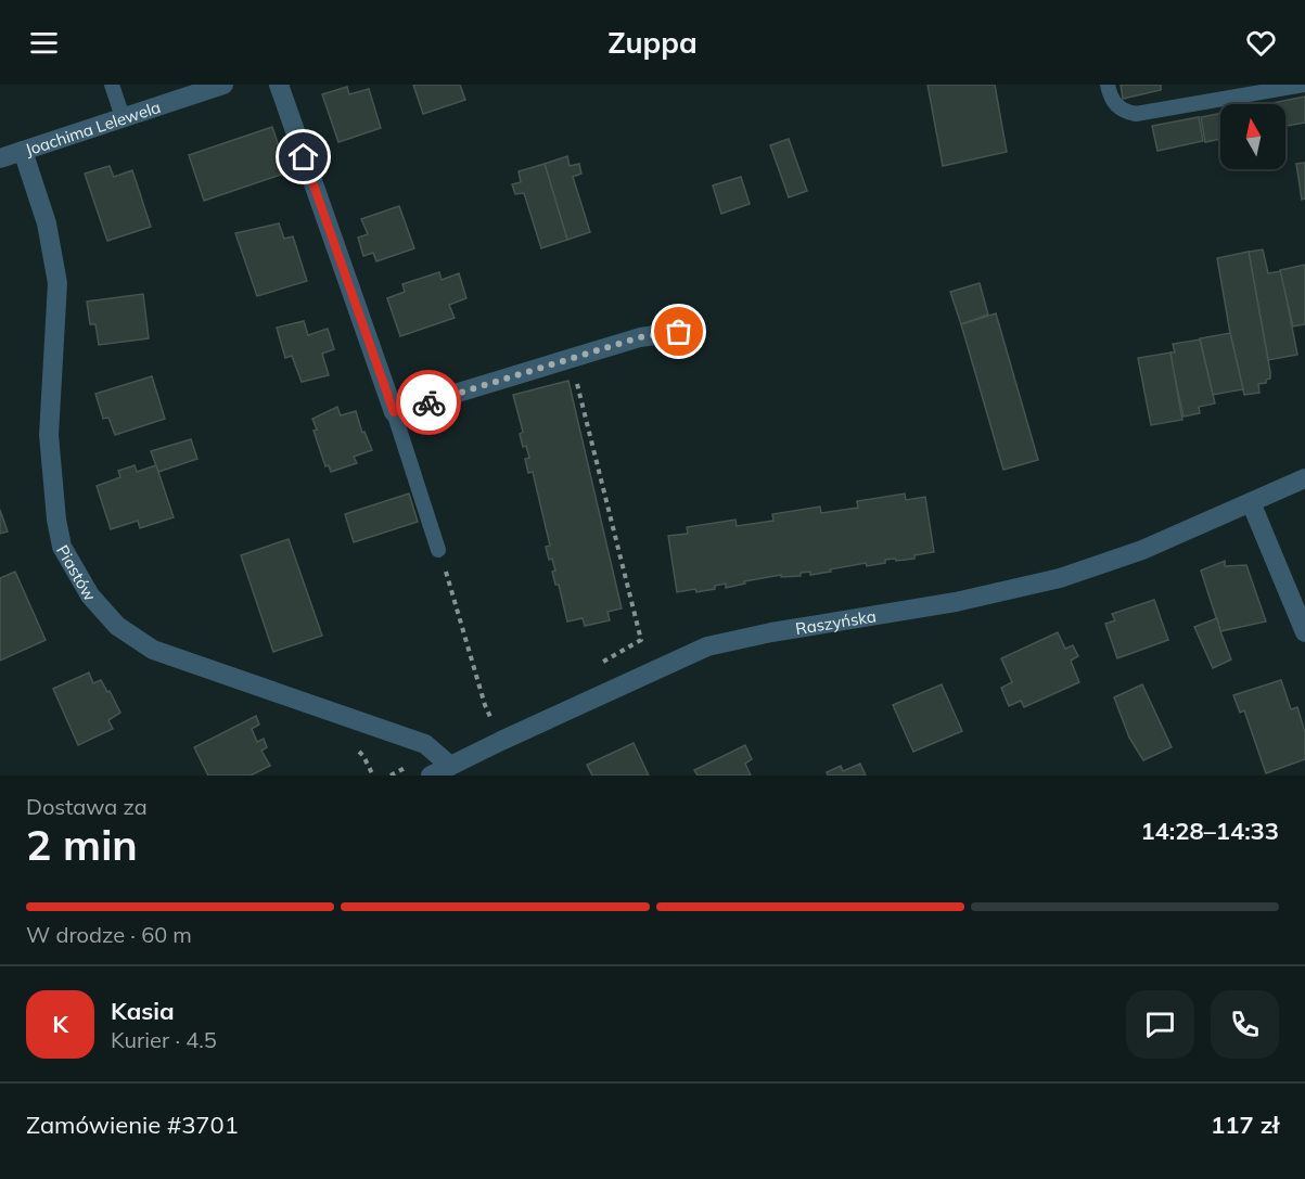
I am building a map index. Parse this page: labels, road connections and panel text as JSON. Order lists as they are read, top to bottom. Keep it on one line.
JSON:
{"streets":{"street":["Joachima Lelewela","Piastów","Raszyńska"]},"crossings":[["Joachima Lelewela","Piastów"],["Piastów","Raszyńska"]],"north":"top","page":{"header":"Zuppa","heading":["2 min","Dostawa za","14:28–14:33"],"panel":["Kasia","Kurier · 4.5","Zamówienie #3701","117 zł"],"bar":"W drodze · 60 m","round":"K"}}
